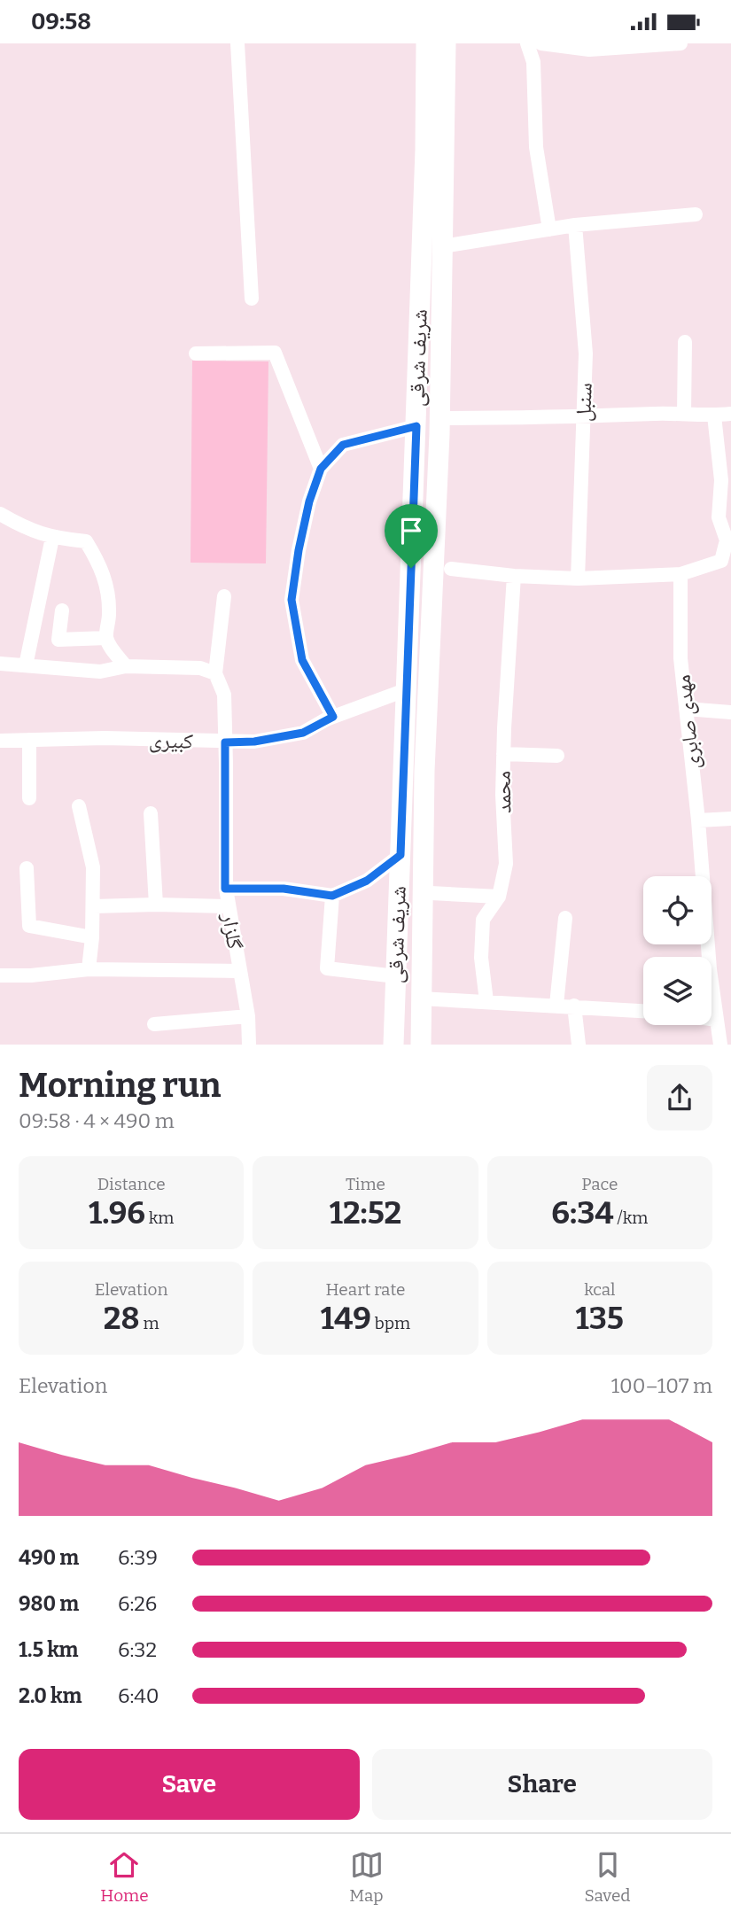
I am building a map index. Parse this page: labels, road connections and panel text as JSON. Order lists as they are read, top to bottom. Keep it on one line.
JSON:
{"streets":{"main road":["شریف شرقی"],"street":["سنبل","مهدی صابری","کبیری","محمد","گلزار"]},"crossings":[["شریف شرقی","کبیری"],["کبیری","گلزار"]],"page":{"status":"09:58","heading":["Morning run","09:58 · 4 × 490 m"],"stats":[["Distance","1.96 km"],["Time","12:52"],["Pace","6:34 /km"],["Elevation","28 m"],["Heart rate","149 bpm"],["kcal","135"]],"chart":["Elevation","100–107 m"],"list":[{"name":"490 m","note":"6:39"},{"name":"980 m","note":"6:26"},{"name":"1.5 km","note":"6:32"},{"name":"2.0 km","note":"6:40"}],"buttons":["Save","Share"],"tabs":["Home","Map","Saved"]}}
